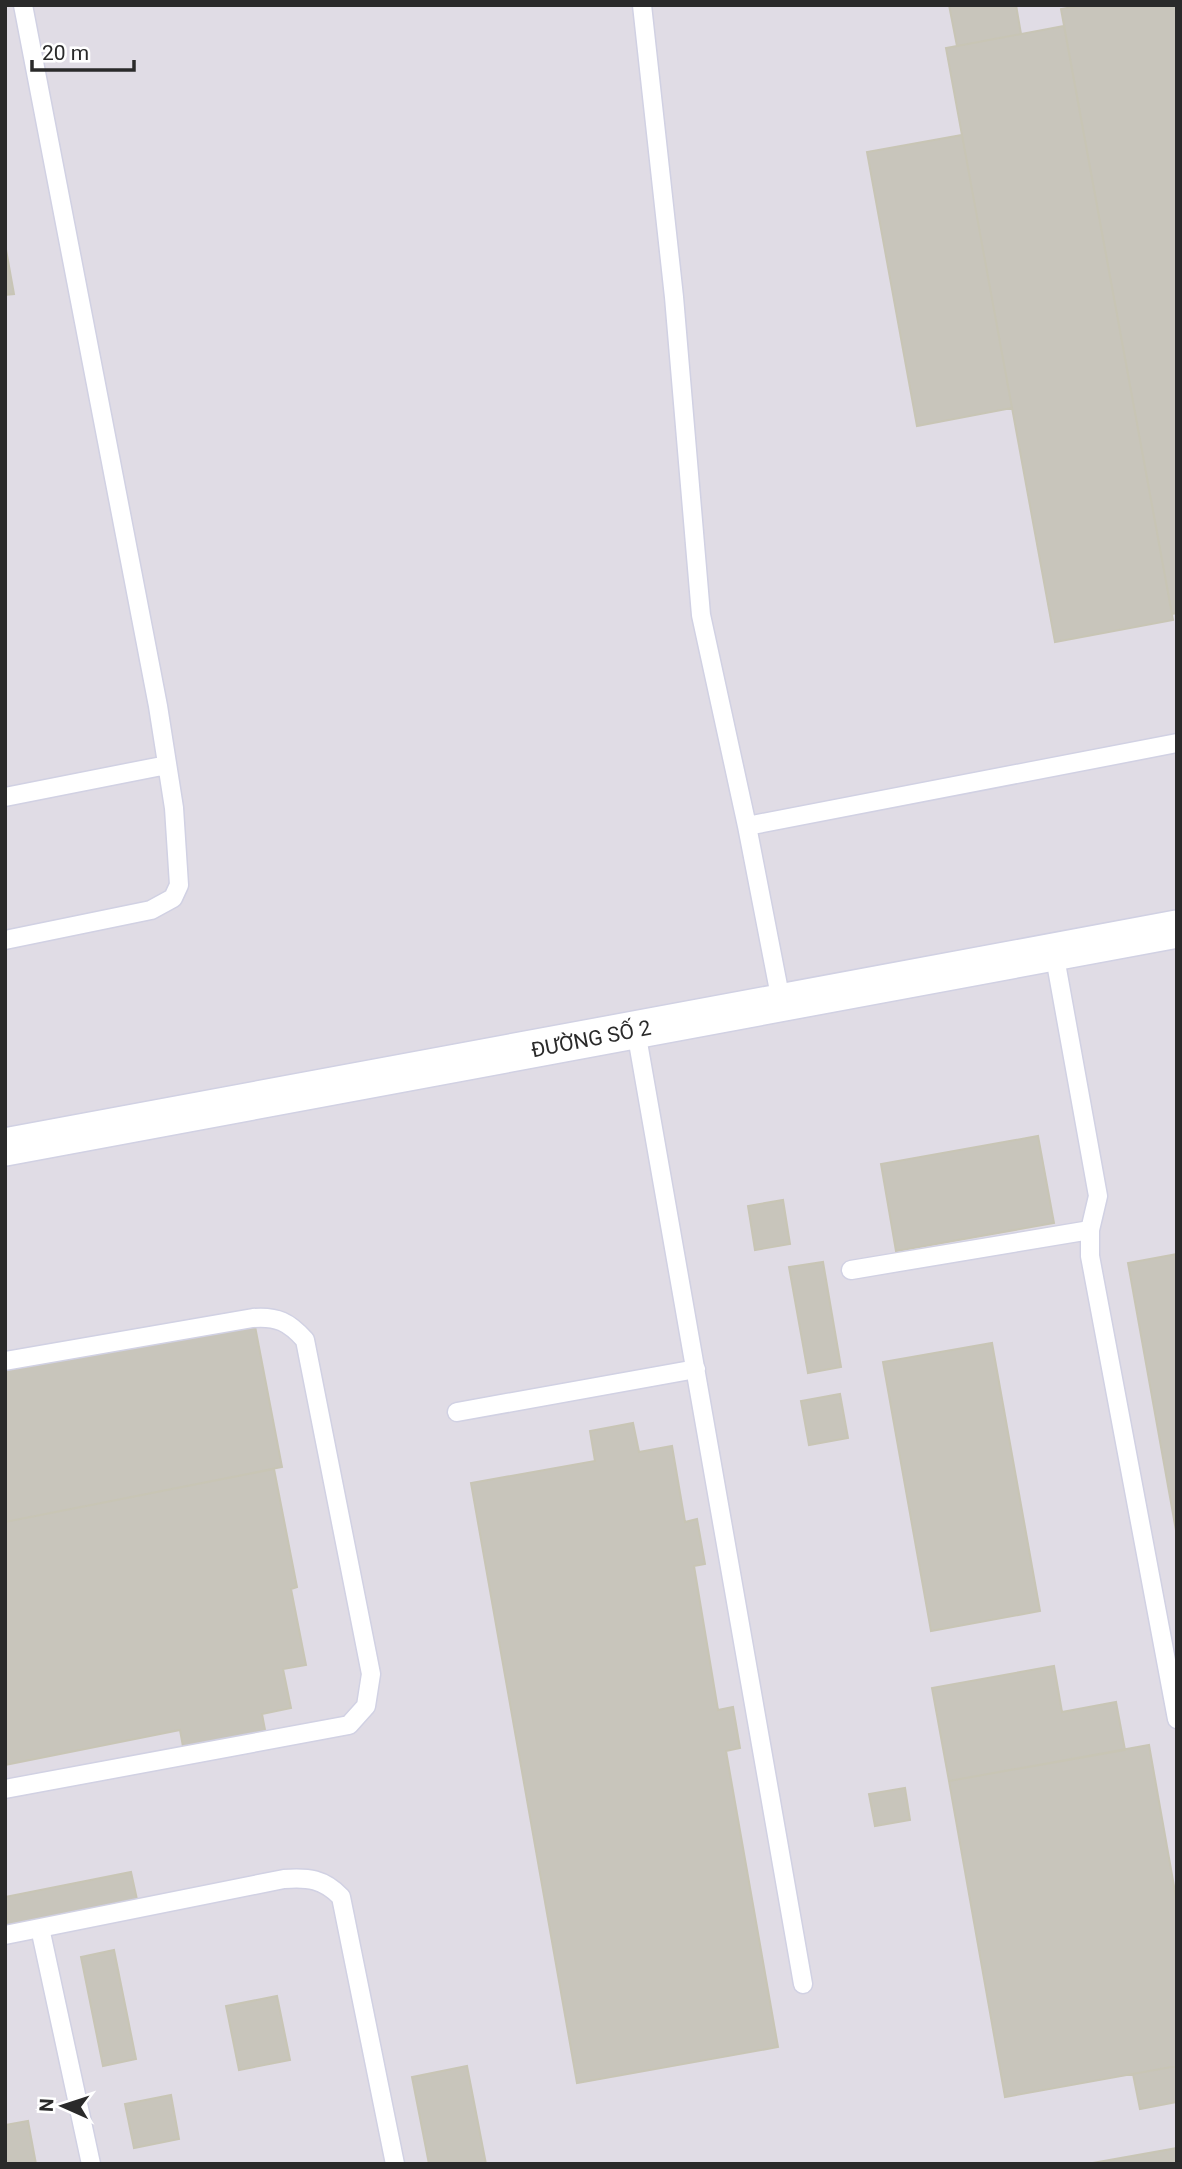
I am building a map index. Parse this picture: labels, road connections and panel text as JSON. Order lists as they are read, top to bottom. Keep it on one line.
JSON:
{"streets":{"street":["ĐƯỜNG SỐ 2"]},"scale_bar":"20 m","north":"left"}
